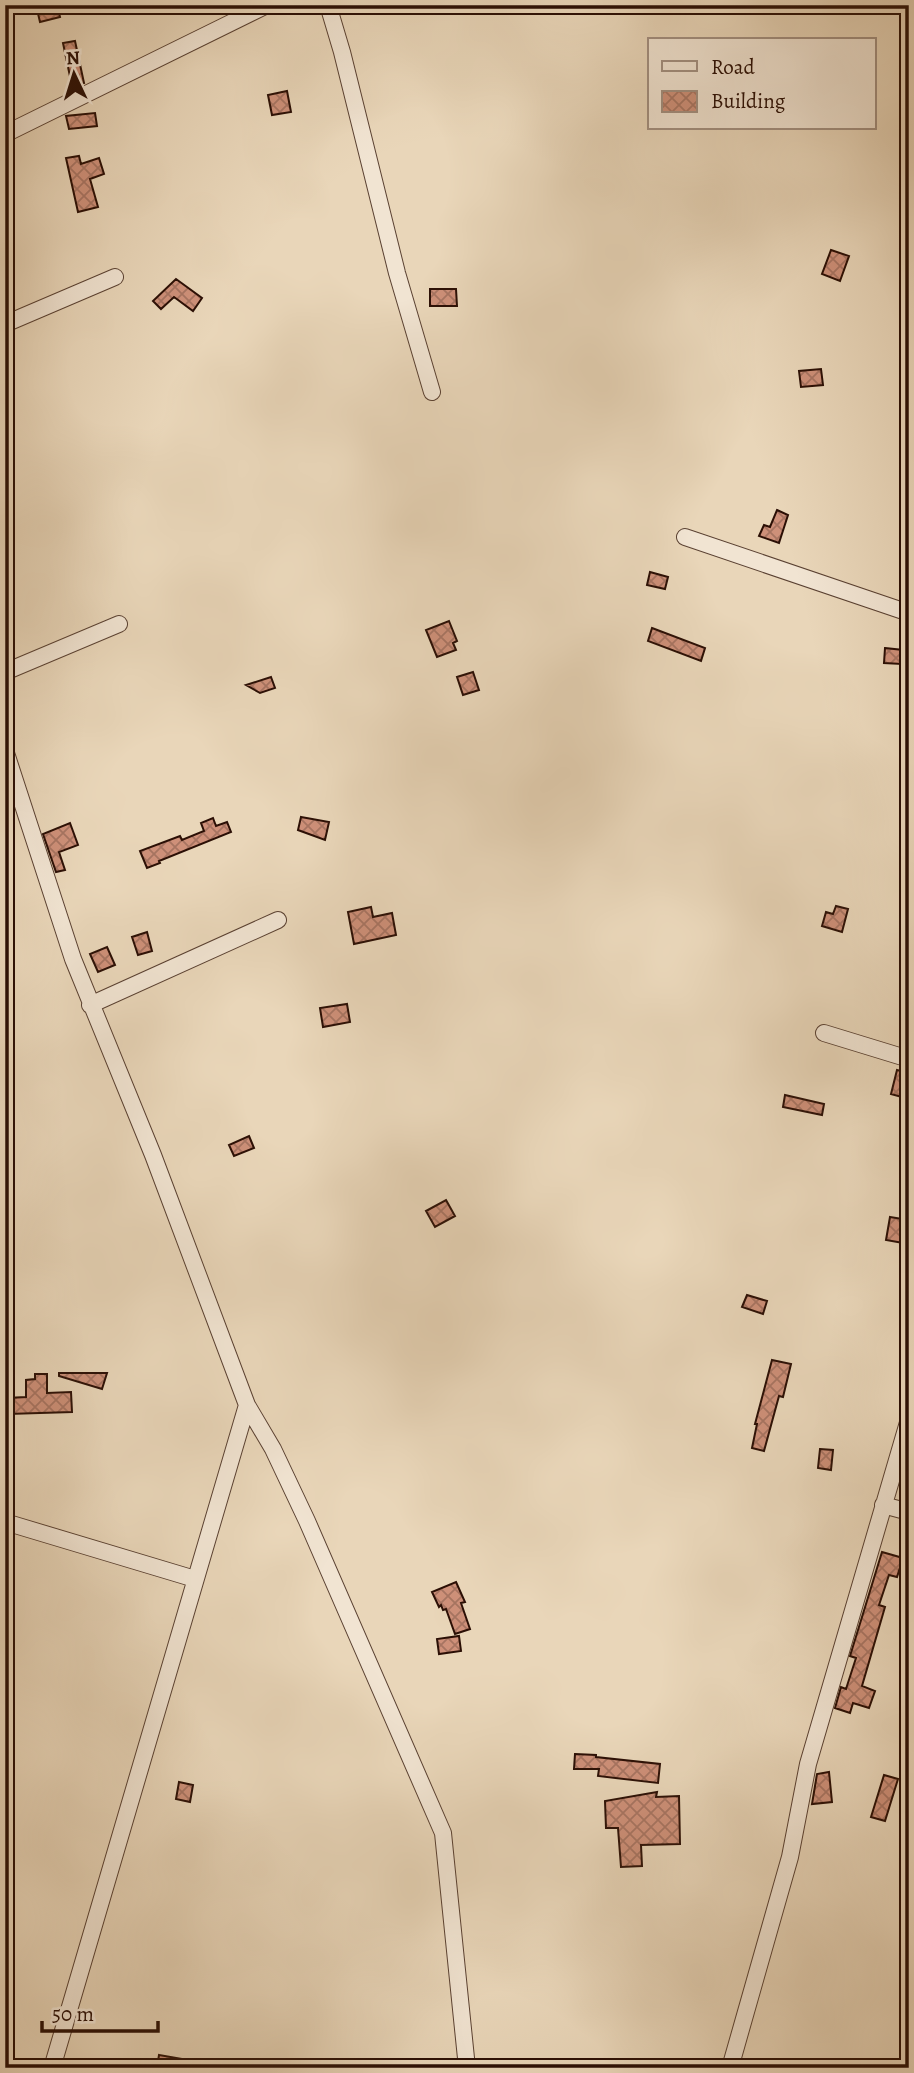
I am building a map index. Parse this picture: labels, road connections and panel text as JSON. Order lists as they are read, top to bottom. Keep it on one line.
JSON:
{"legend":["Road","Building"],"scale_bar":"50 m","north":"top"}
